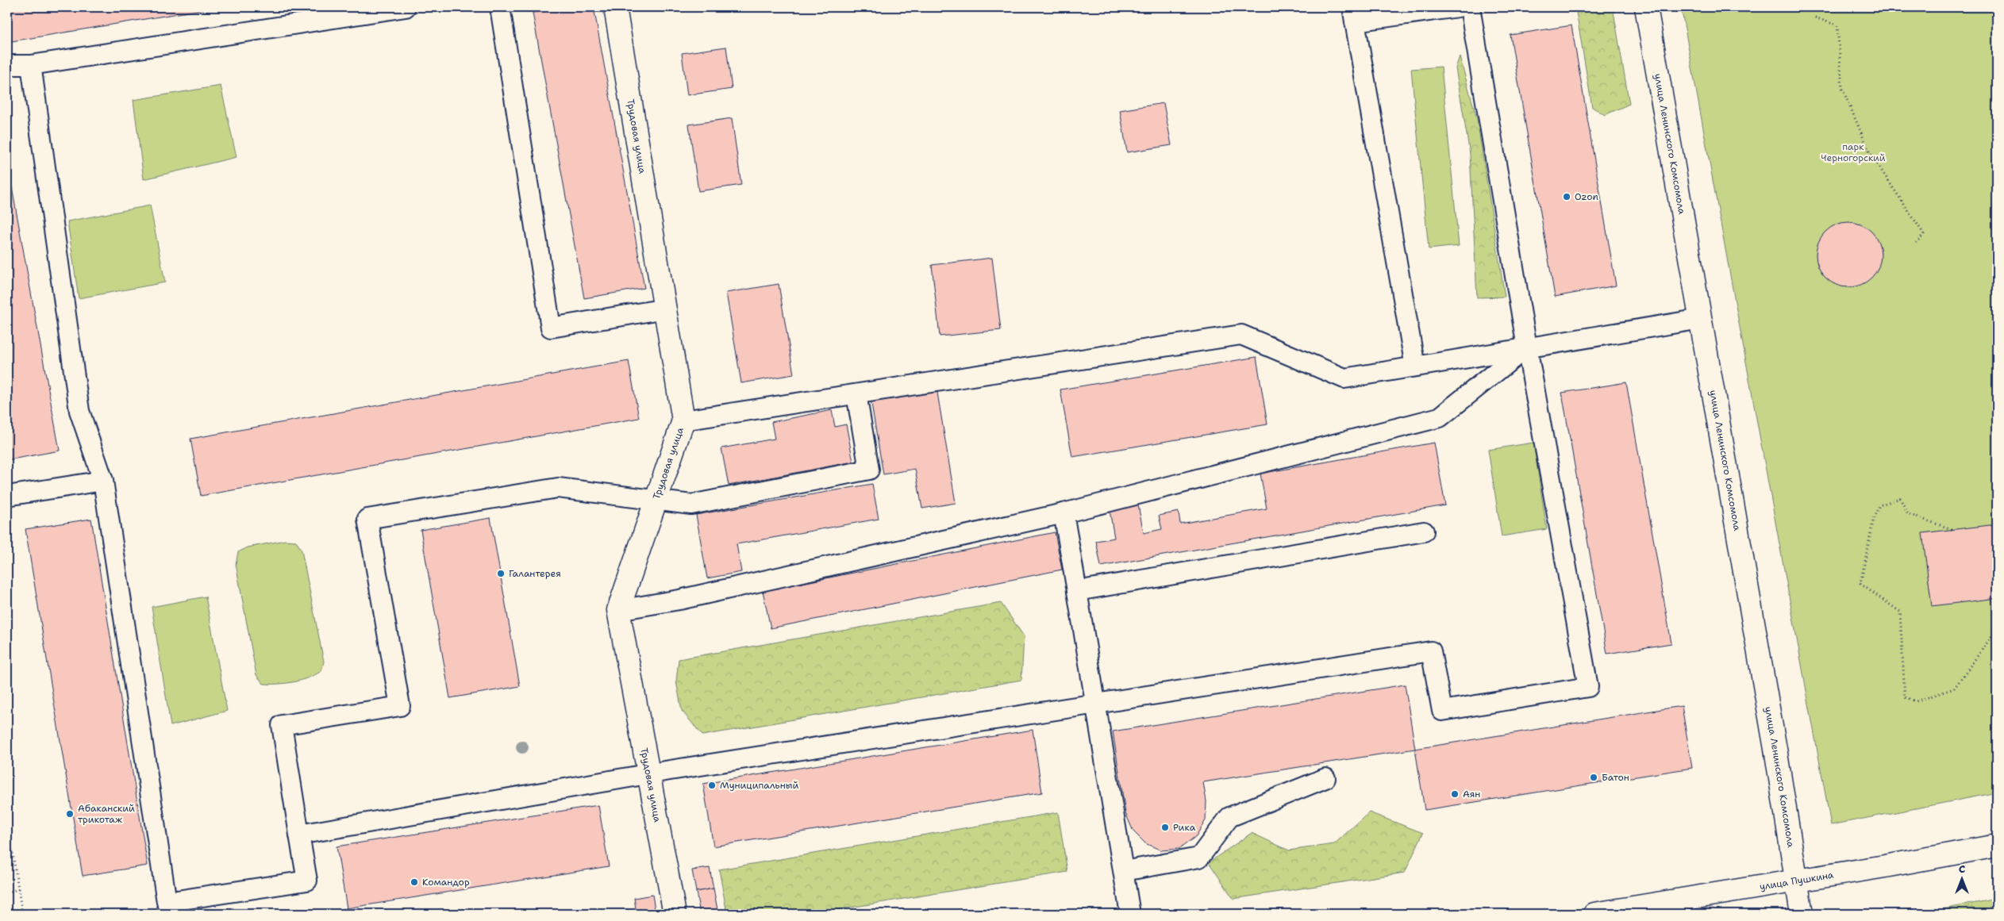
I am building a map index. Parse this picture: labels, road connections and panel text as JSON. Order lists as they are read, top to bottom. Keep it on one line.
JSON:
{"streets":{"street":["Трудовая улица","улица Ленинского Комсомола","улица Пушкина"]},"crossings":[["улица Ленинского Комсомола","улица Пушкина"]],"parks":["парк Черногорский"],"places":["Ozon","Галантерея","Батон","Муниципальный","Аян","Абаканский трикотаж","Рика","Командор"],"north":"top"}
